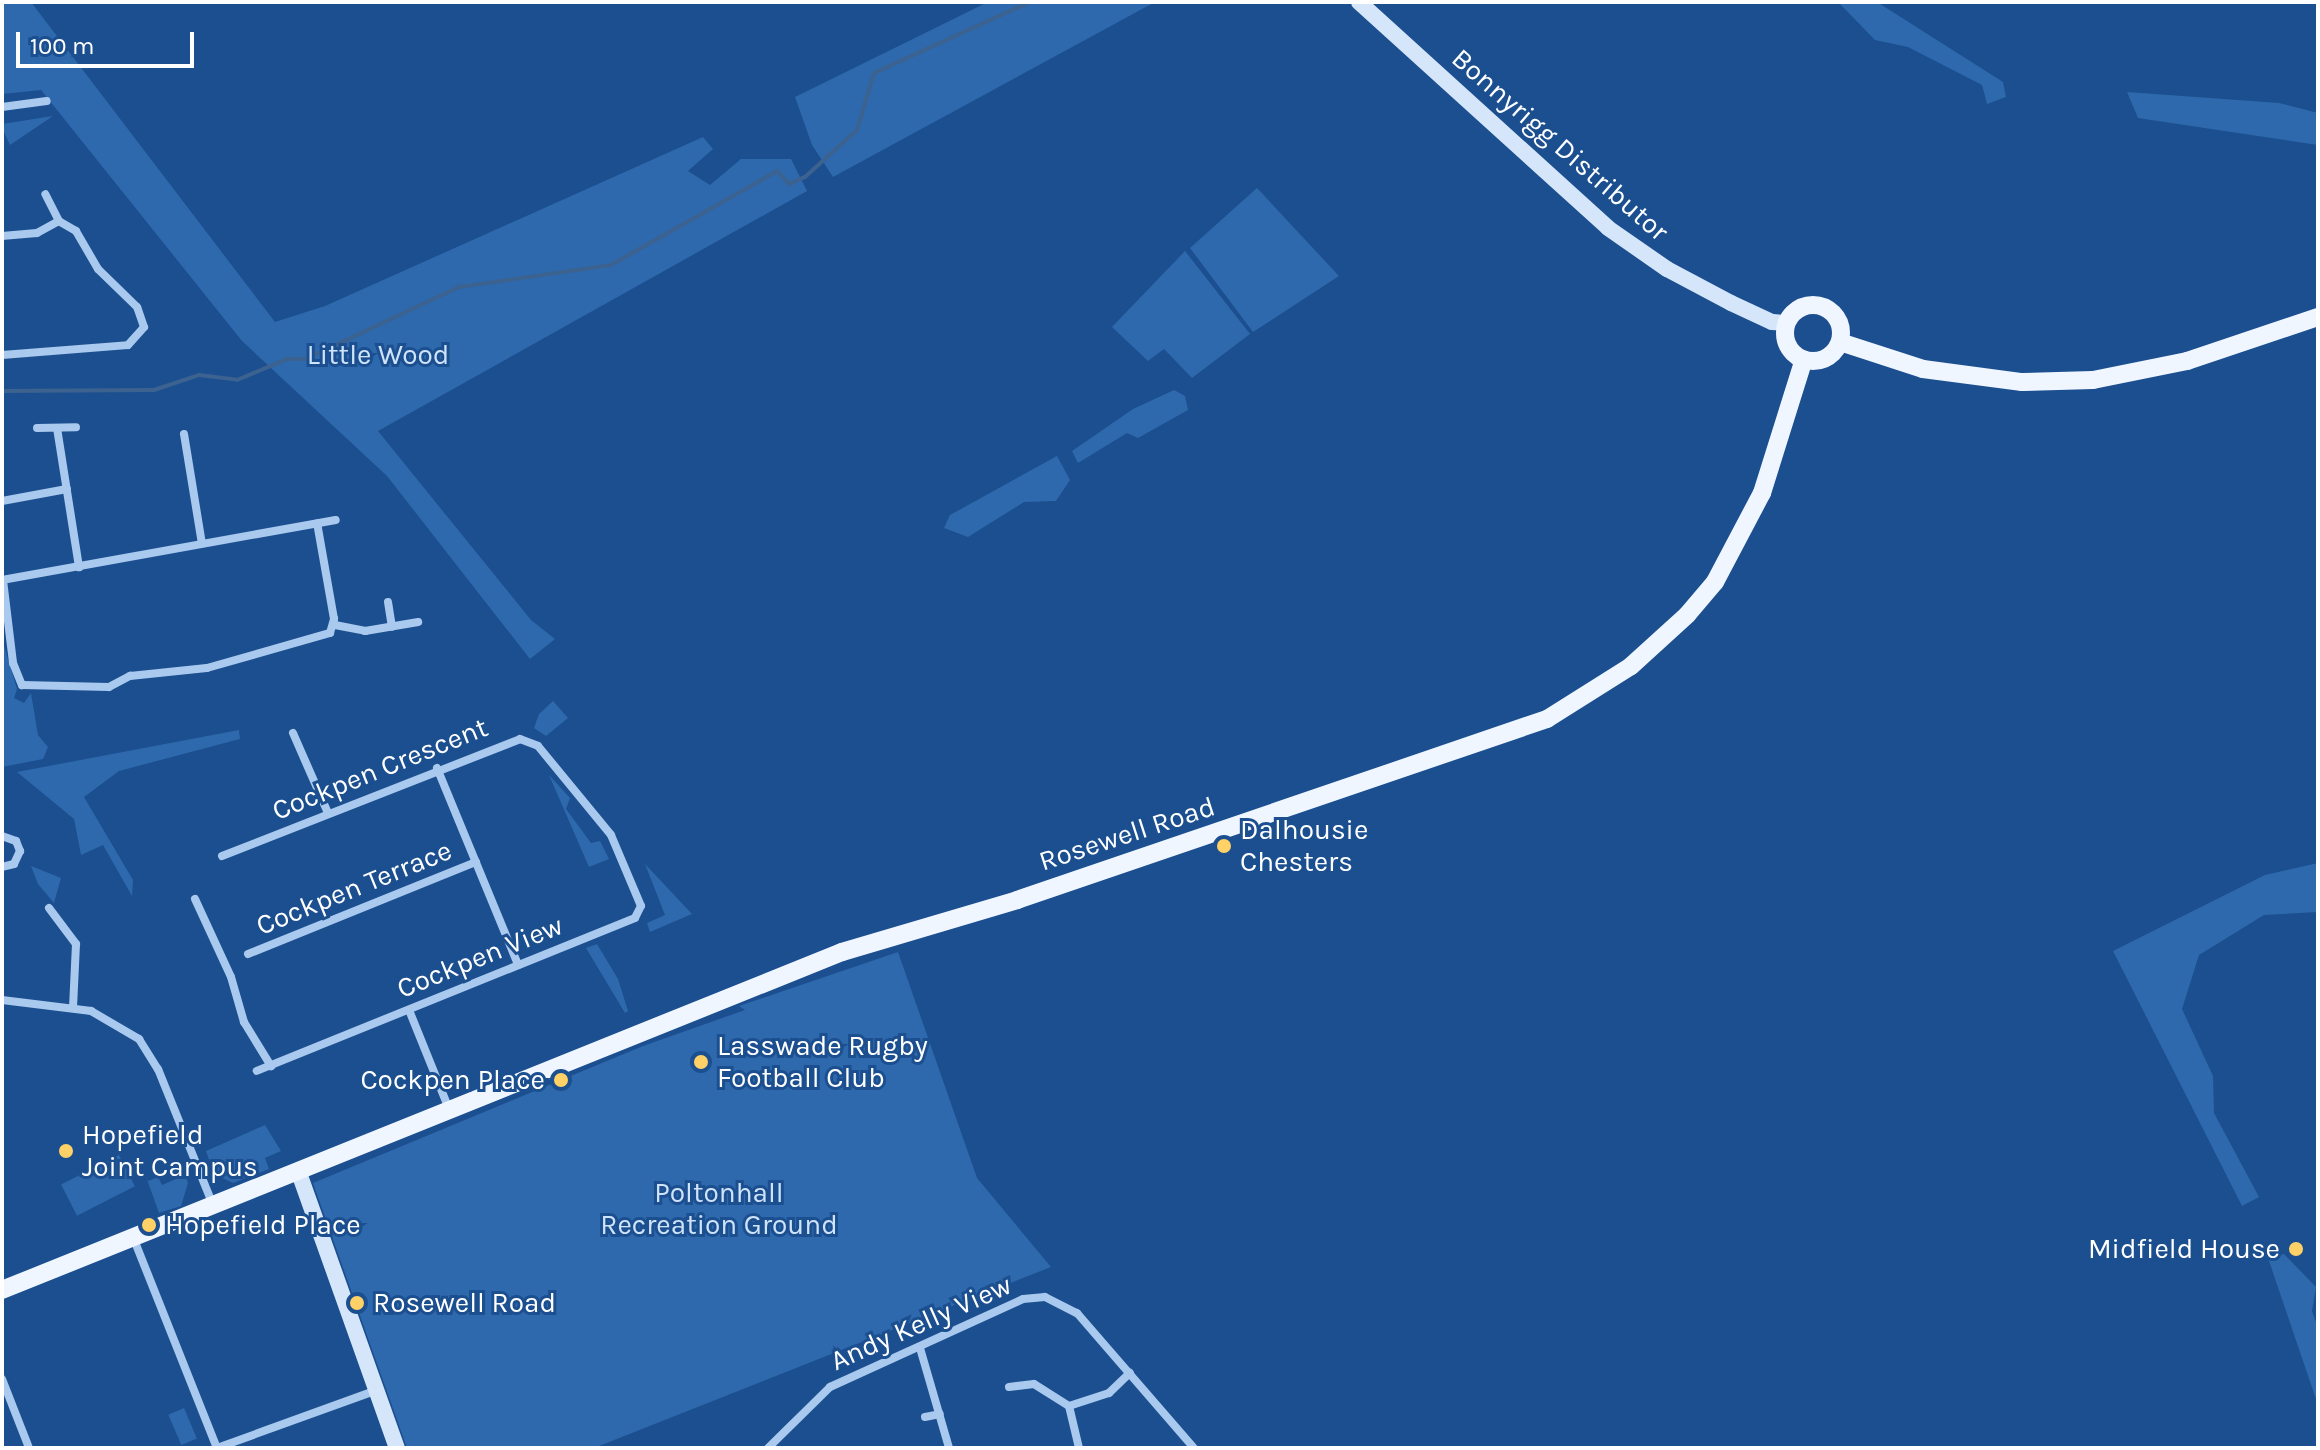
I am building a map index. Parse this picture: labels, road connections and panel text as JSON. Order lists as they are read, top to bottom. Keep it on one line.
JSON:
{"streets":{"main road":["Bonnyrigg Distributor","Rosewell Road"],"street":["Cockpen Crescent","Cockpen Terrace","Cockpen View","Andy Kelly View"]},"crossings":[["Bonnyrigg Distributor","Rosewell Road"],["Cockpen Crescent","Cockpen View"]],"parks":["Little Wood","Poltonhall Recreation Ground"],"places":["Dalhousie Chesters","Lasswade Rugby Football Club","Cockpen Place","Hopefield Joint Campus","Hopefield Place","Midfield House","Rosewell Road"],"scale_bar":"100 m"}
